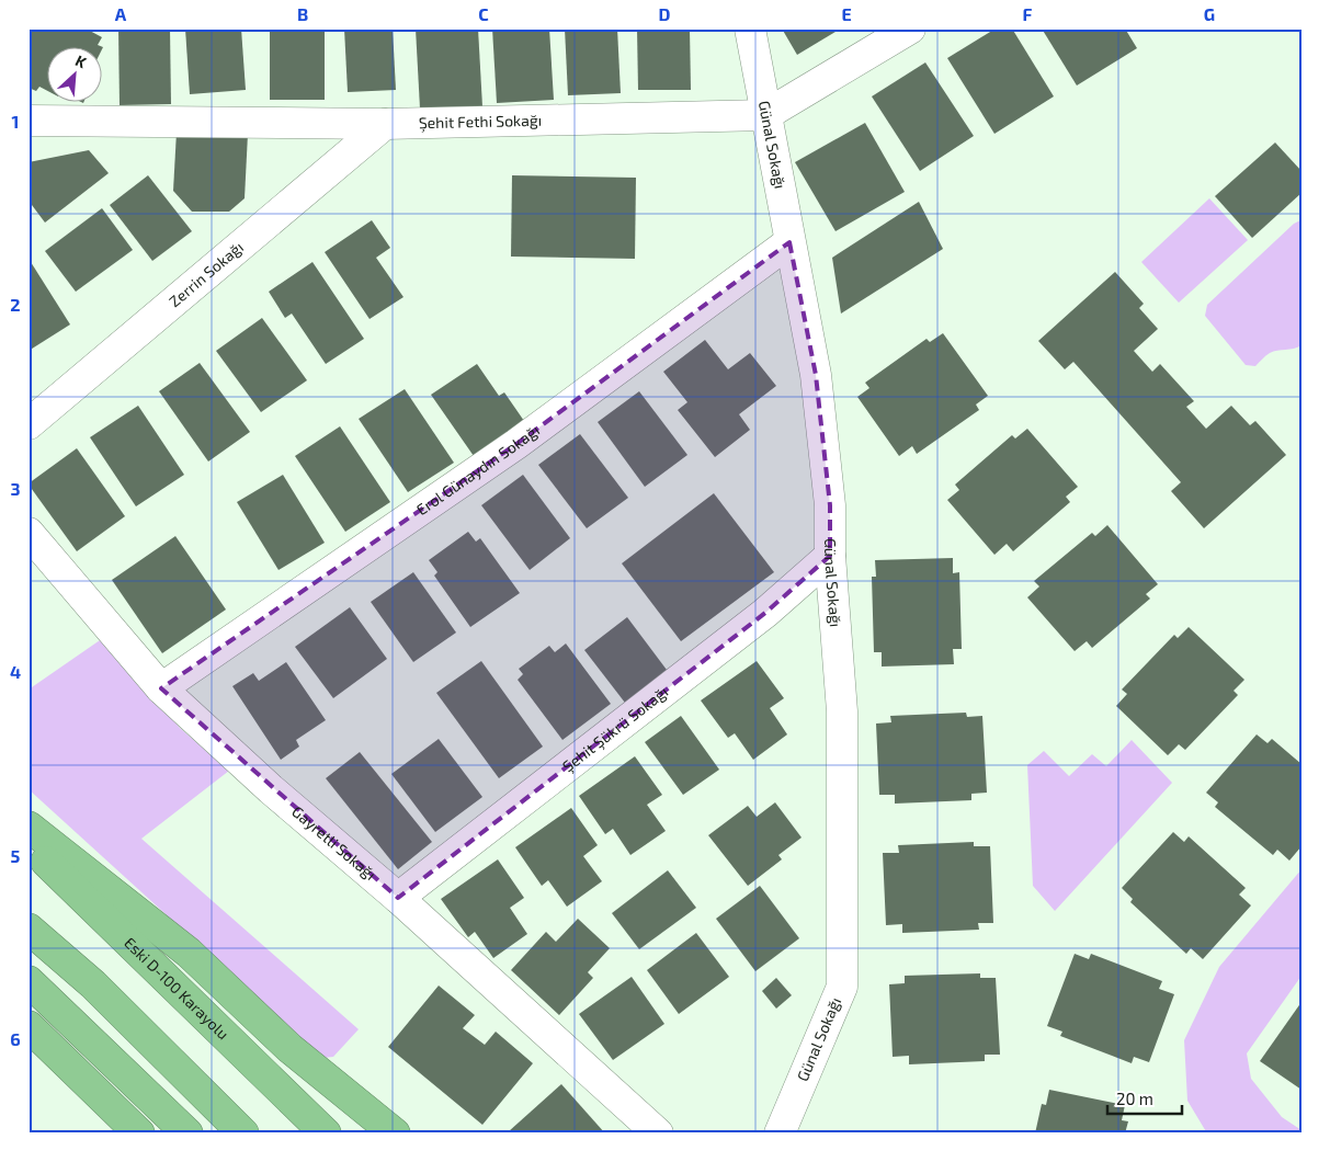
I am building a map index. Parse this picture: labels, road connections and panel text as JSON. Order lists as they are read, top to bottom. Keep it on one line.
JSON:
{"streets":{"highway":["Eski D-100 Karayolu"],"street":["Şehit Fethi Sokağı","Günal Sokağı","Zerrin Sokağı","Erol Günaydın Sokağı","Şehit Şükrü Sokağı","Gayretli Sokağı"]},"crossings":[["Şehit Fethi Sokağı","Günal Sokağı"],["Şehit Fethi Sokağı","Zerrin Sokağı"],["Günal Sokağı","Erol Günaydın Sokağı"],["Günal Sokağı","Şehit Şükrü Sokağı"],["Erol Günaydın Sokağı","Gayretli Sokağı"],["Şehit Şükrü Sokağı","Gayretli Sokağı"]],"scale_bar":"20 m","north":"top right","grid":{"columns":["A","B","C","D","E","F","G"],"rows":["1","2","3","4","5","6"]}}
